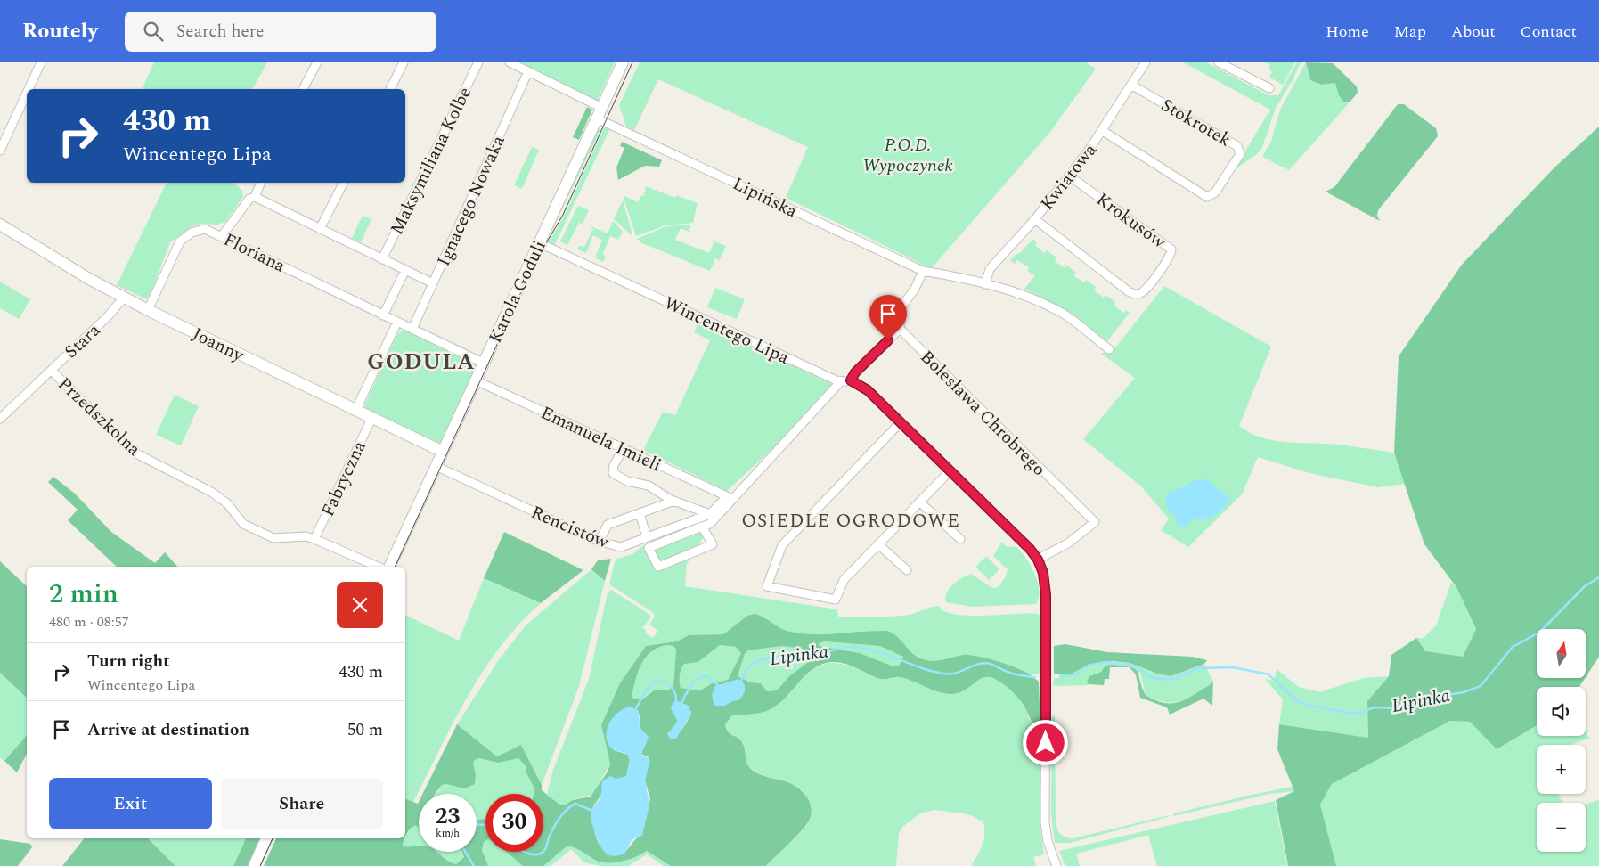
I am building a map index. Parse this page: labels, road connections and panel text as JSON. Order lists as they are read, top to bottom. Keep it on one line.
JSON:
{"streets":{"main road":["Karola Goduli","Joanny"],"street":["Stokrotek","Maksymiliana Kolbe","Kwiatowa","Lipińska","Ignacego Nowaka","Krokusów","Floriana","Wincentego Lipa","Stara","Bolesława Chrobrego","Przedszkolna","Emanuela Imieli","Fabryczna","Rencistów"]},"crossings":[["Stokrotek","Kwiatowa"],["Kwiatowa","Lipińska"],["Kwiatowa","Krokusów"],["Lipińska","Karola Goduli"],["Ignacego Nowaka","Floriana"],["Floriana","Karola Goduli"],["Floriana","Joanny"],["Karola Goduli","Wincentego Lipa"],["Karola Goduli","Joanny"],["Karola Goduli","Emanuela Imieli"],["Karola Goduli","Rencistów"],["Stara","Joanny"],["Stara","Przedszkolna"],["Joanny","Fabryczna"],["Przedszkolna","Fabryczna"],["Emanuela Imieli","Rencistów"]],"districts":["GODULA","OSIEDLE OGRODOWE"],"water":["Lipinka"],"parks":["P.O.D. Wypoczynek"],"north":"top","page":{"header":"Routely","search":"Search here","nav":["Home","Map","About","Contact"],"turn":["430 m","Wincentego Lipa"],"heading":["2 min","480 m · 08:57"],"map_buttons":["+","−"],"list":[{"name":"Turn right","note":"Wincentego Lipa","value":"430 m"},{"name":"Arrive at destination","value":"50 m"}],"buttons":["Exit","Share"],"speed":"23 km/h","limit":"30"}}
